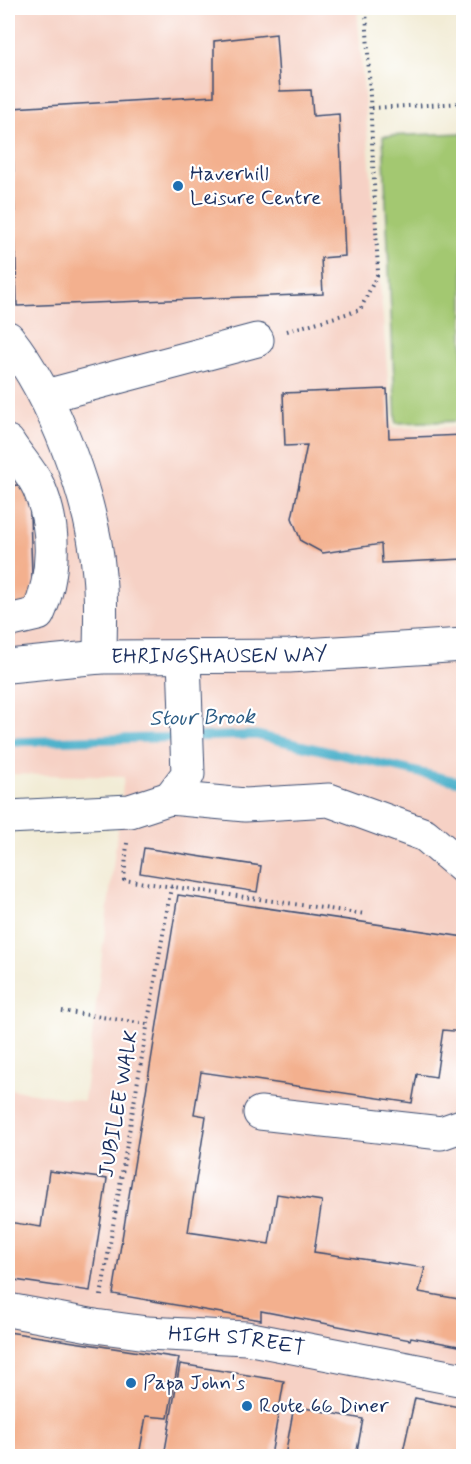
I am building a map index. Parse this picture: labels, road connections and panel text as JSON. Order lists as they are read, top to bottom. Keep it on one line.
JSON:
{"streets":{"street":["EHRINGSHAUSEN WAY","HIGH STREET"],"path":["JUBILEE WALK"]},"crossings":[["JUBILEE WALK","HIGH STREET"]],"water":["Stour Brook"],"places":["Haverhill Leisure Centre","Papa John's","Route 66 Diner"]}
